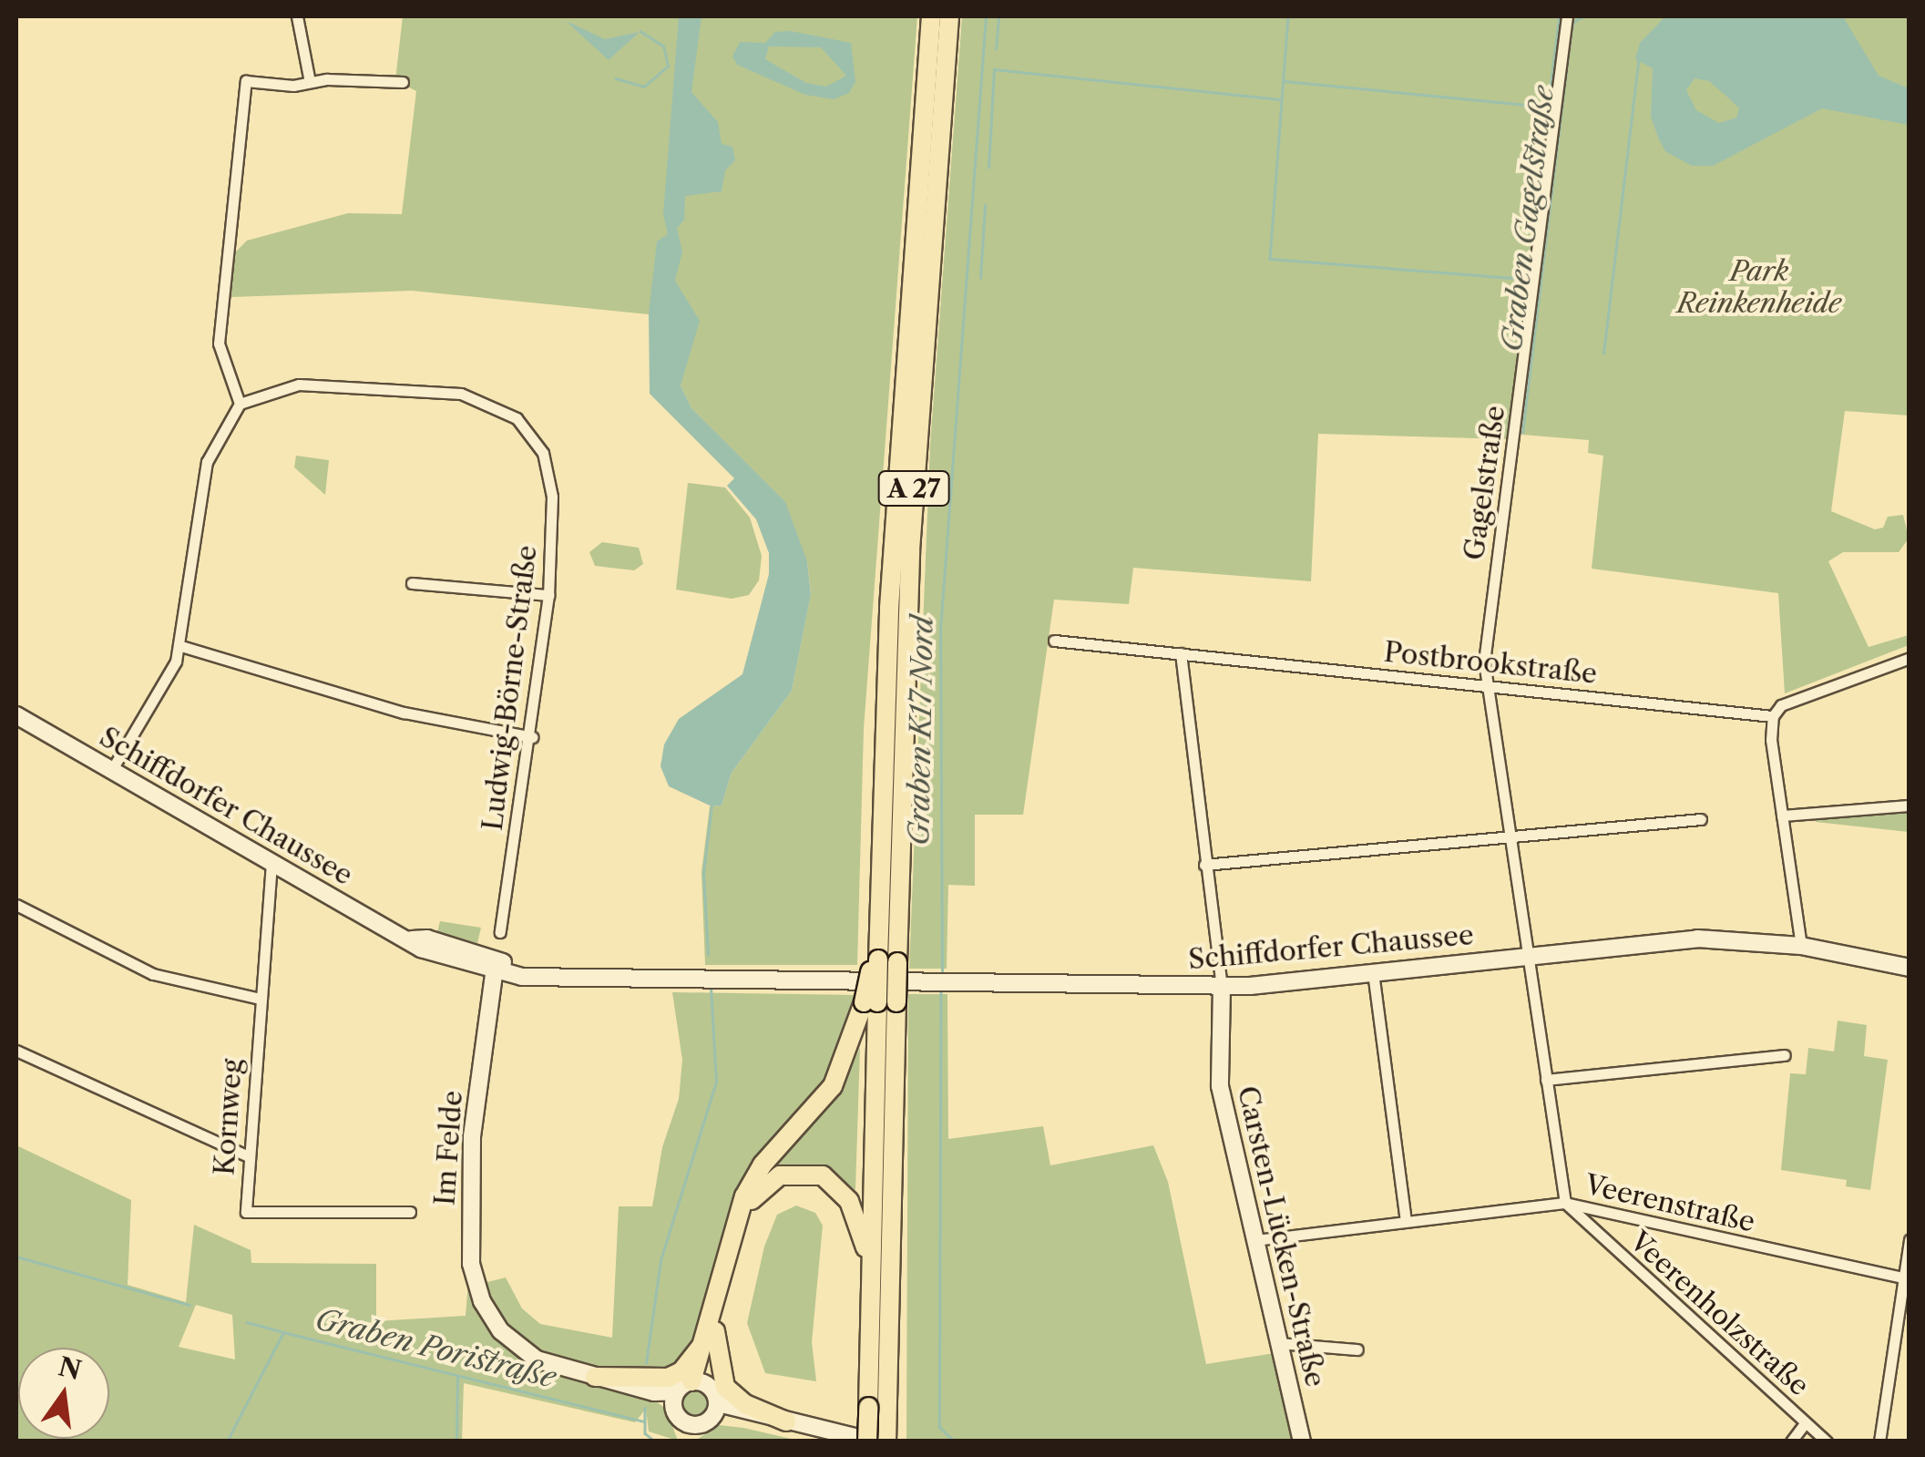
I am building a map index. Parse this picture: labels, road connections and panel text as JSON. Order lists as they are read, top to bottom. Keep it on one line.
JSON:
{"streets":{"highway":["A 27"],"street":["Gagelstraße","Postbrookstraße","Ludwig-Börne-Straße","Schiffdorfer Chaussee","Kornweg","Im Felde","Veerenstraße","Carsten-Lücken-Straße","Veerenholzstraße"]},"crossings":[["Gagelstraße","Postbrookstraße"],["Gagelstraße","Schiffdorfer Chaussee"],["Schiffdorfer Chaussee","Kornweg"],["Schiffdorfer Chaussee","Im Felde"],["Schiffdorfer Chaussee","Carsten-Lücken-Straße"],["Veerenstraße","Carsten-Lücken-Straße"],["Veerenstraße","Veerenholzstraße"]],"water":["Graben Gagelstraße","Graben K17 Nord","Graben Poristraße"],"parks":["Park Reinkenheide"],"north":"top"}
